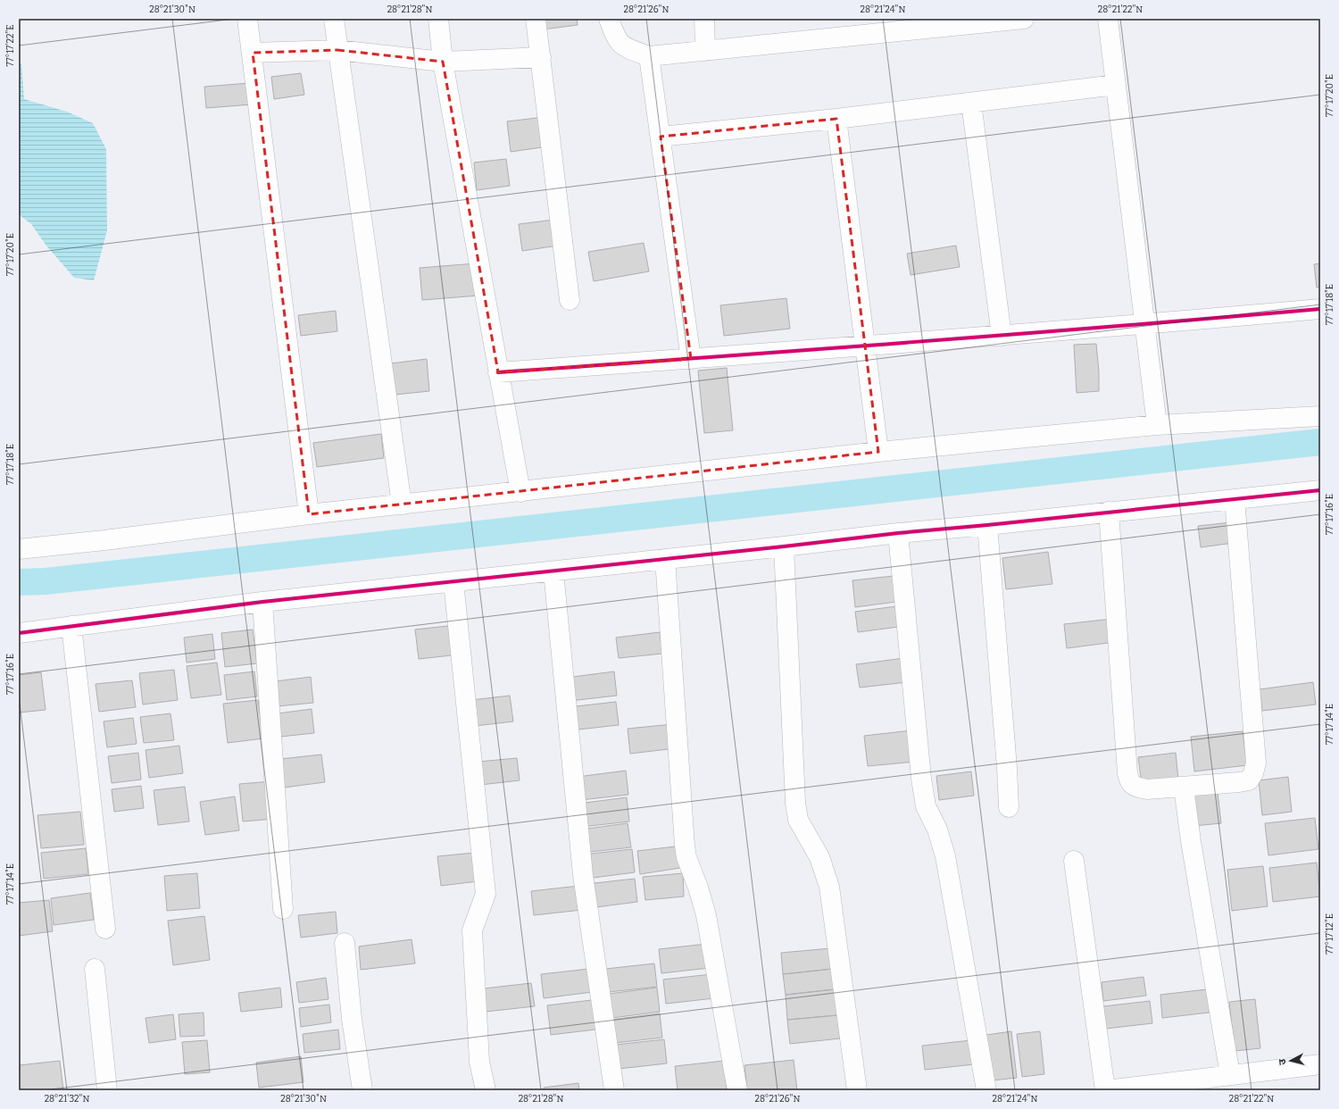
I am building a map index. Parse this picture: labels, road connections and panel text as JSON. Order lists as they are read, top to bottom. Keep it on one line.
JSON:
{"north":"left","coordinates":["28°21'30\"N","28°21'28\"N","28°21'26\"N","28°21'24\"N","28°21'22\"N","77°17'22\"E","77°17'20\"E","77°17'18\"E","77°17'16\"E","77°17'14\"E","77°17'12\"E","28°21'32\"N"]}
